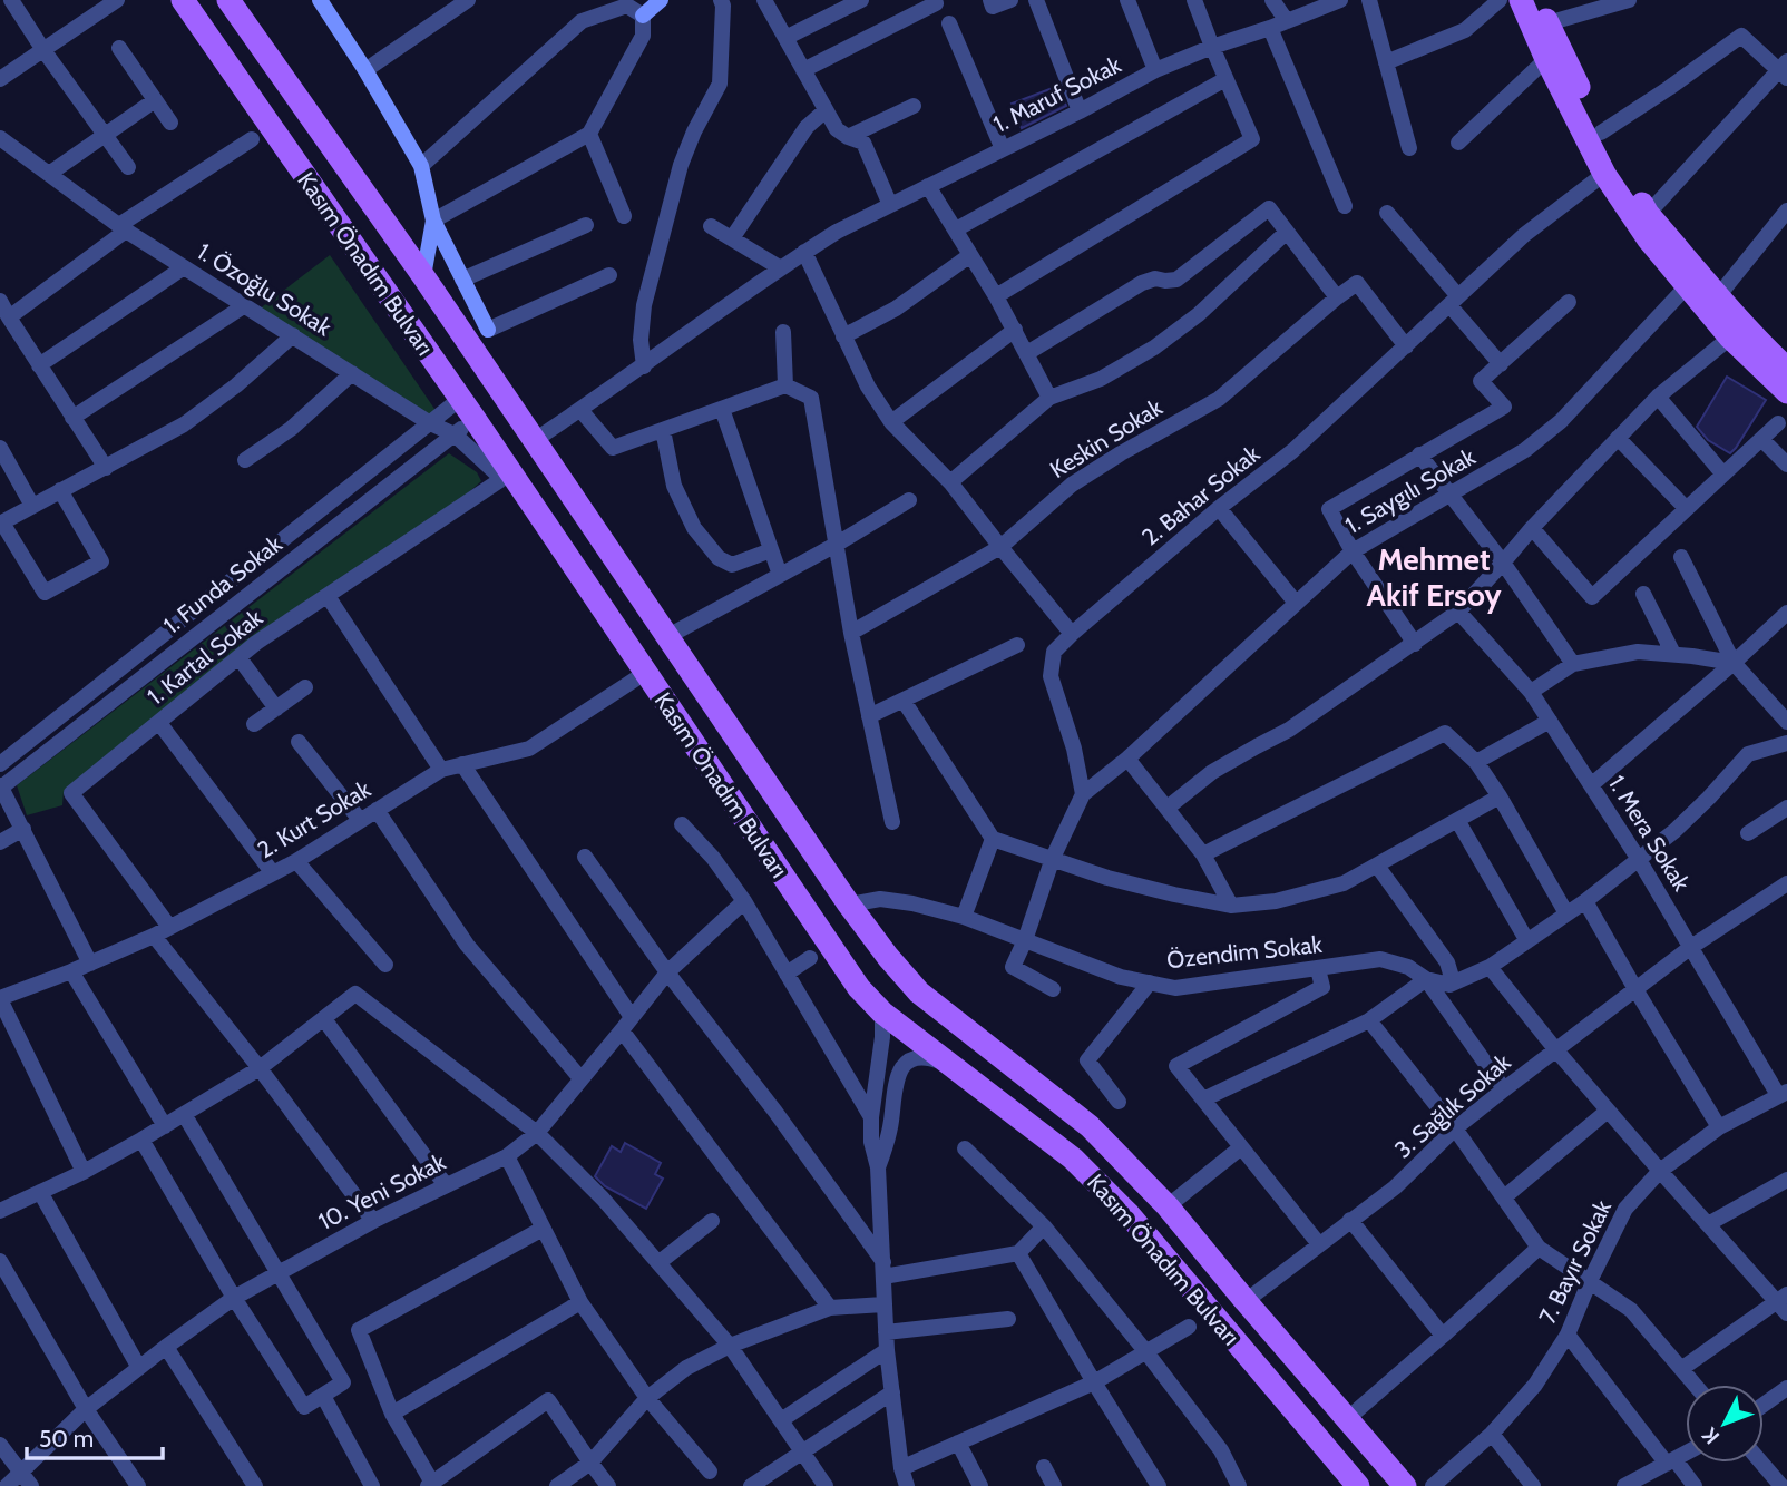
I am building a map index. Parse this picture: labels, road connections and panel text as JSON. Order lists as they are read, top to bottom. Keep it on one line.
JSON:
{"streets":{"main road":["Kasım Önadım Bulvarı"],"street":["1. Maruf Sokak","1. Özoğlu Sokak","Keskin Sokak","1. Saygılı Sokak","2. Bahar Sokak","1. Funda Sokak","1. Kartal Sokak","2. Kurt Sokak","1. Mera Sokak","Özendim Sokak","3. Sağlık Sokak","10. Yeni Sokak","7. Bayır Sokak"]},"crossings":[["1. Maruf Sokak","Kasım Önadım Bulvarı"],["Kasım Önadım Bulvarı","1. Özoğlu Sokak"],["Kasım Önadım Bulvarı","1. Funda Sokak"],["Kasım Önadım Bulvarı","1. Kartal Sokak"],["Kasım Önadım Bulvarı","2. Kurt Sokak"],["Kasım Önadım Bulvarı","Özendim Sokak"],["Kasım Önadım Bulvarı","3. Sağlık Sokak"],["1. Özoğlu Sokak","1. Funda Sokak"],["1. Özoğlu Sokak","1. Kartal Sokak"],["1. Saygılı Sokak","2. Bahar Sokak"],["1. Kartal Sokak","2. Kurt Sokak"],["1. Mera Sokak","3. Sağlık Sokak"],["1. Mera Sokak","7. Bayır Sokak"],["Özendim Sokak","3. Sağlık Sokak"]],"districts":["Mehmet Akif Ersoy"],"scale_bar":"50 m","north":"bottom left"}
